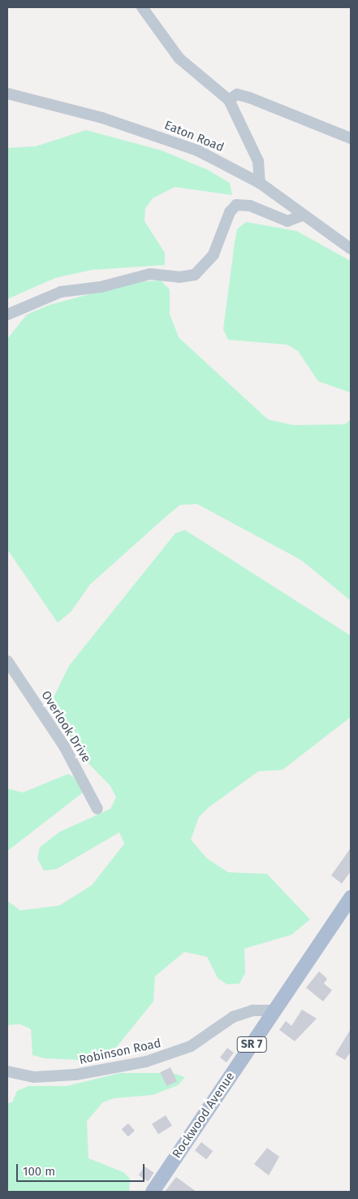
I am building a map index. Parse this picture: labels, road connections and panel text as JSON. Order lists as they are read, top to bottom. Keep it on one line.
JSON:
{"streets":{"main road":["SR 7","Rockwood Avenue"],"street":["Eaton Road","Overlook Drive","Robinson Road"]},"crossings":[["Robinson Road","Rockwood Avenue"]],"scale_bar":"100 m"}
